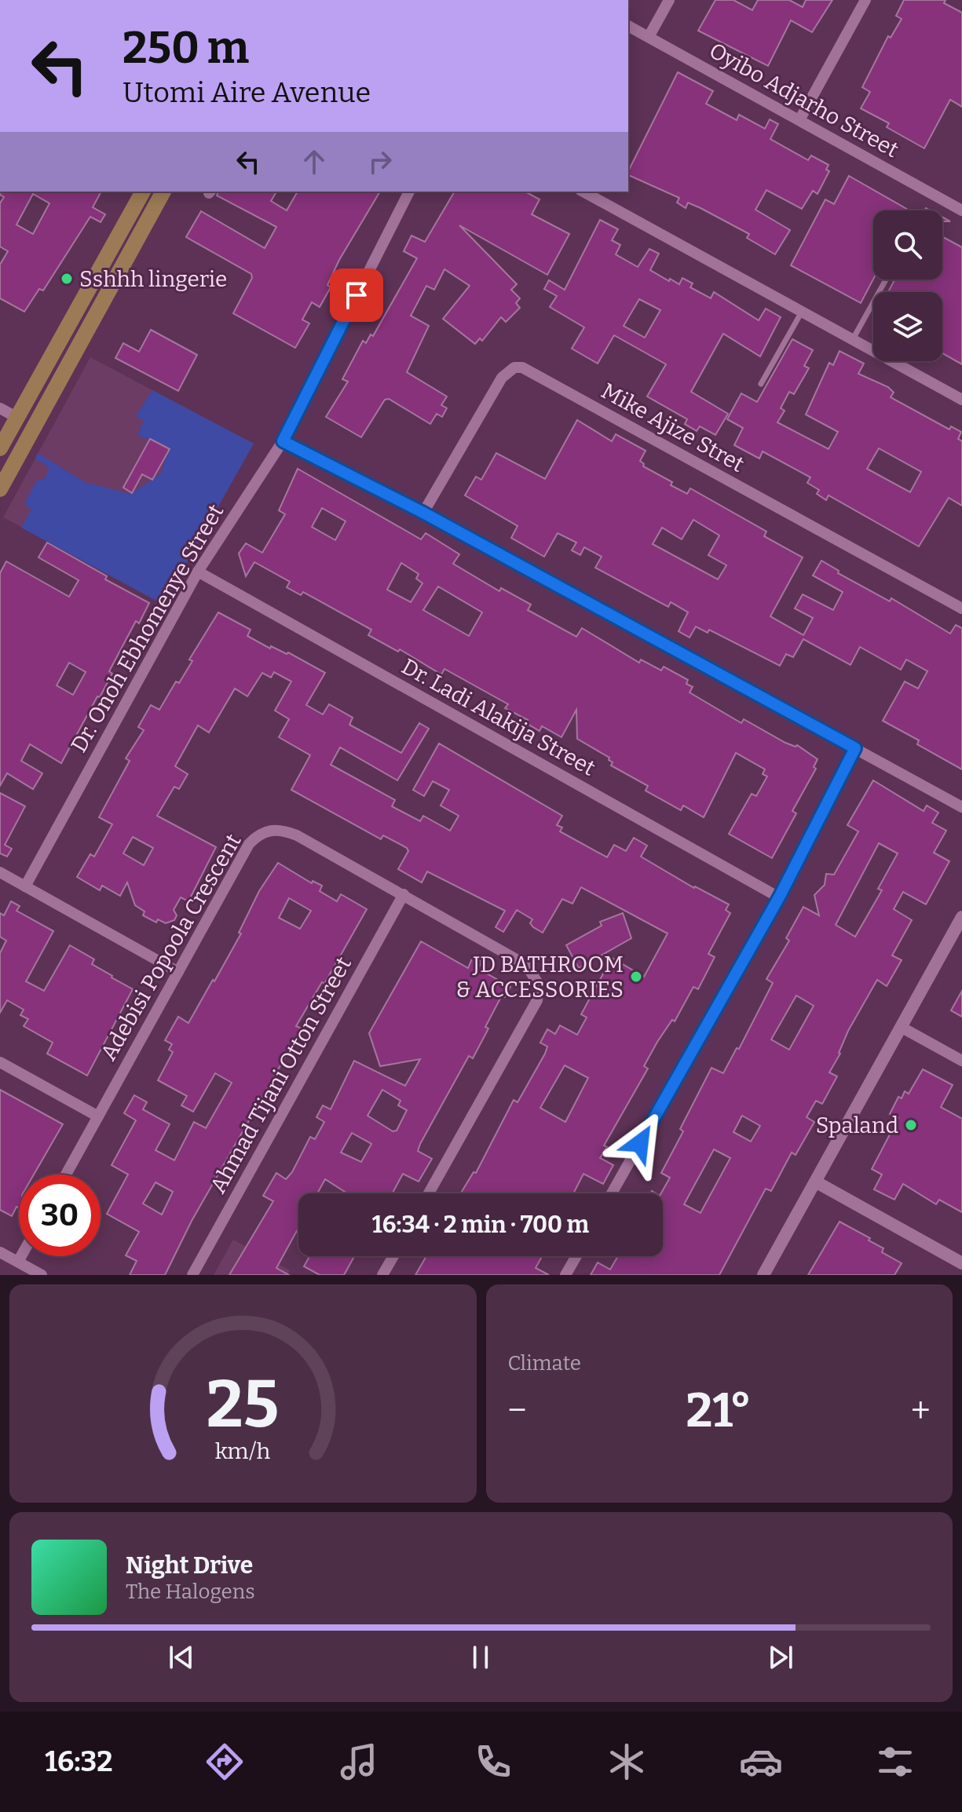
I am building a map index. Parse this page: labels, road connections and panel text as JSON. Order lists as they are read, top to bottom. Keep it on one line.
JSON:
{"streets":{"street":["Oyibo Adjarho Street","Mike Ajize Stret","Dr. Onoh Ebhomenye Street","Dr. Ladi Alakija Street","Adebisi Popoola Crescent","Ahmad Tijani Otton Street"]},"crossings":[["Dr. Onoh Ebhomenye Street","Dr. Ladi Alakija Street"],["Adebisi Popoola Crescent","Ahmad Tijani Otton Street"]],"places":["Sshhh lingerie","JD BATHROOM & ACCESSORIES","Spaland"],"page":{"turn":["250 m","Utomi Aire Avenue"],"limit":"30","trip":"16:34 · 2 min · 700 m","tile":"Climate","heat":["−","21°","+"],"song":["Night Drive","The Halogens"],"tabs":"16:32","gauge":["25","km/h"]}}
